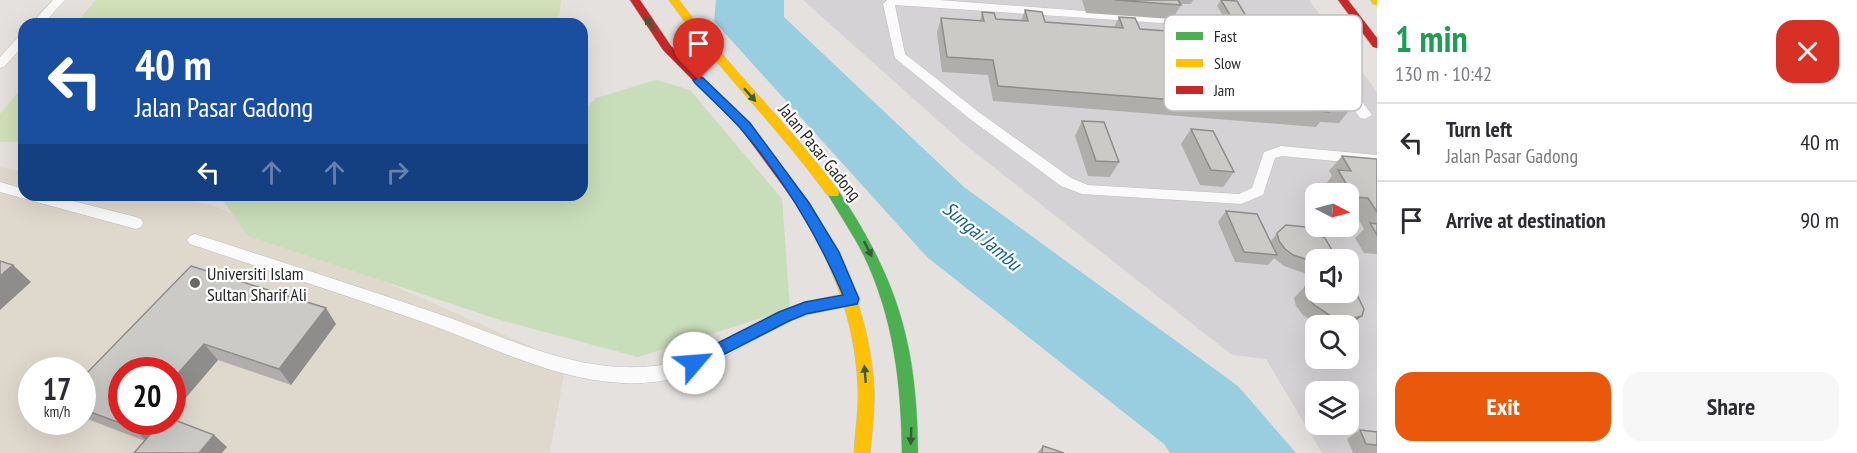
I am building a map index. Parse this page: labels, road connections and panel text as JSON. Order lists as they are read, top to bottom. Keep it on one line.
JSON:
{"streets":{"street":["Jalan Pasar Gadong"]},"water":["Sungai Jambu"],"places":["Universiti Islam Sultan Sharif Ali"],"legend":["Fast","Slow","Jam"],"north":"right","page":{"heading":["1 min","130 m · 10:42"],"turn":["40 m","Jalan Pasar Gadong"],"list":[{"name":"Turn left","note":"Jalan Pasar Gadong","value":"40 m"},{"name":"Arrive at destination","value":"90 m"}],"speed":"17 km/h","limit":"20","buttons":["Exit","Share"]}}
